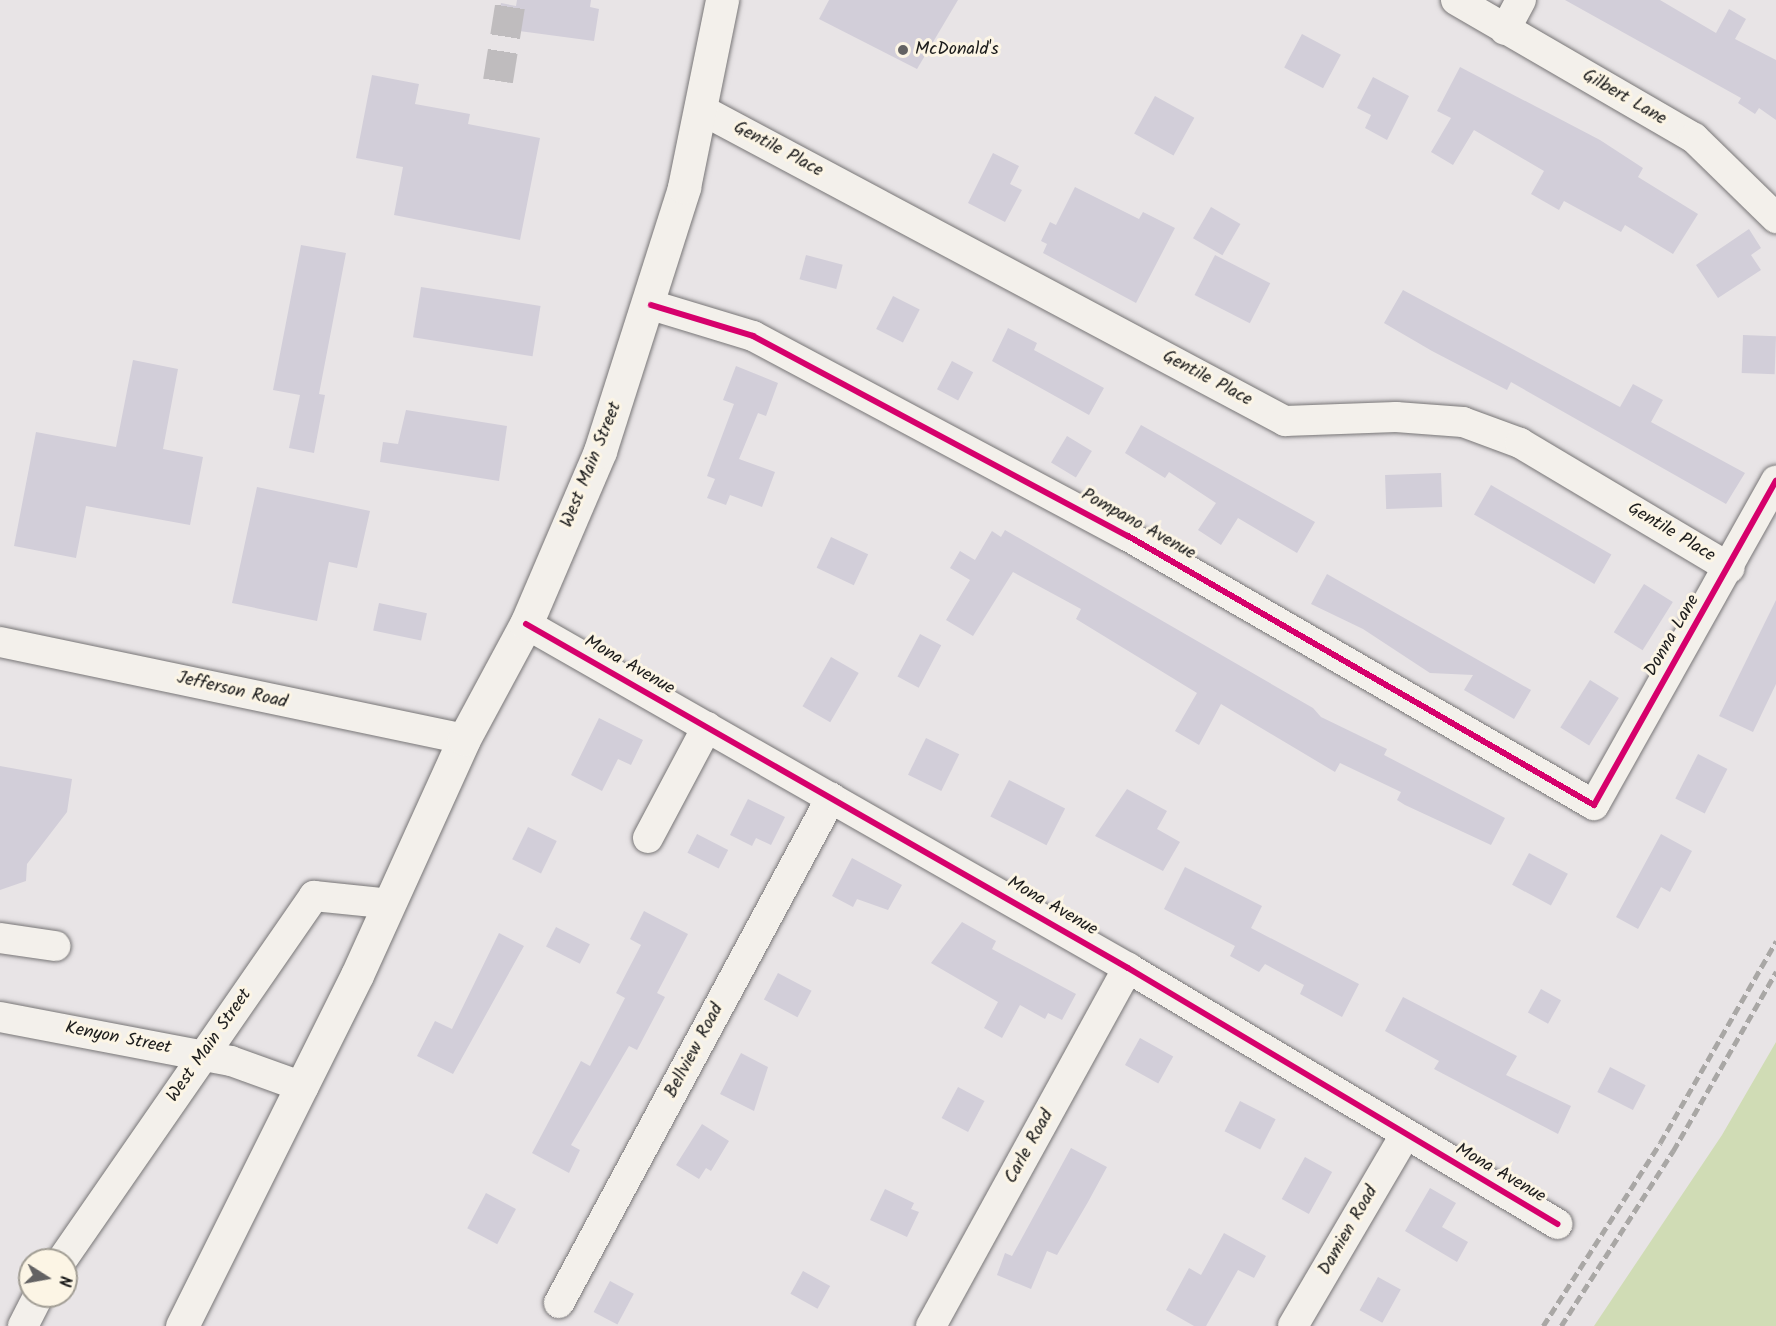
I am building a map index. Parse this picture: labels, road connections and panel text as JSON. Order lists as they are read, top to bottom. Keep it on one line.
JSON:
{"streets":{"main road":["West Main Street"],"street":["Gilbert Lane","Gentile Place","Pompano Avenue","Donna Lane","Mona Avenue","Jefferson Road","Kenyon Street","Bellview Road","Carle Road","Damien Road"]},"crossings":[["Gentile Place","West Main Street"],["Gentile Place","Donna Lane"],["West Main Street","Pompano Avenue"],["West Main Street","Mona Avenue"],["West Main Street","Jefferson Road"],["West Main Street","Kenyon Street"],["Pompano Avenue","Donna Lane"],["Mona Avenue","Bellview Road"],["Mona Avenue","Carle Road"],["Mona Avenue","Damien Road"]],"places":["McDonald's"],"north":"right"}
